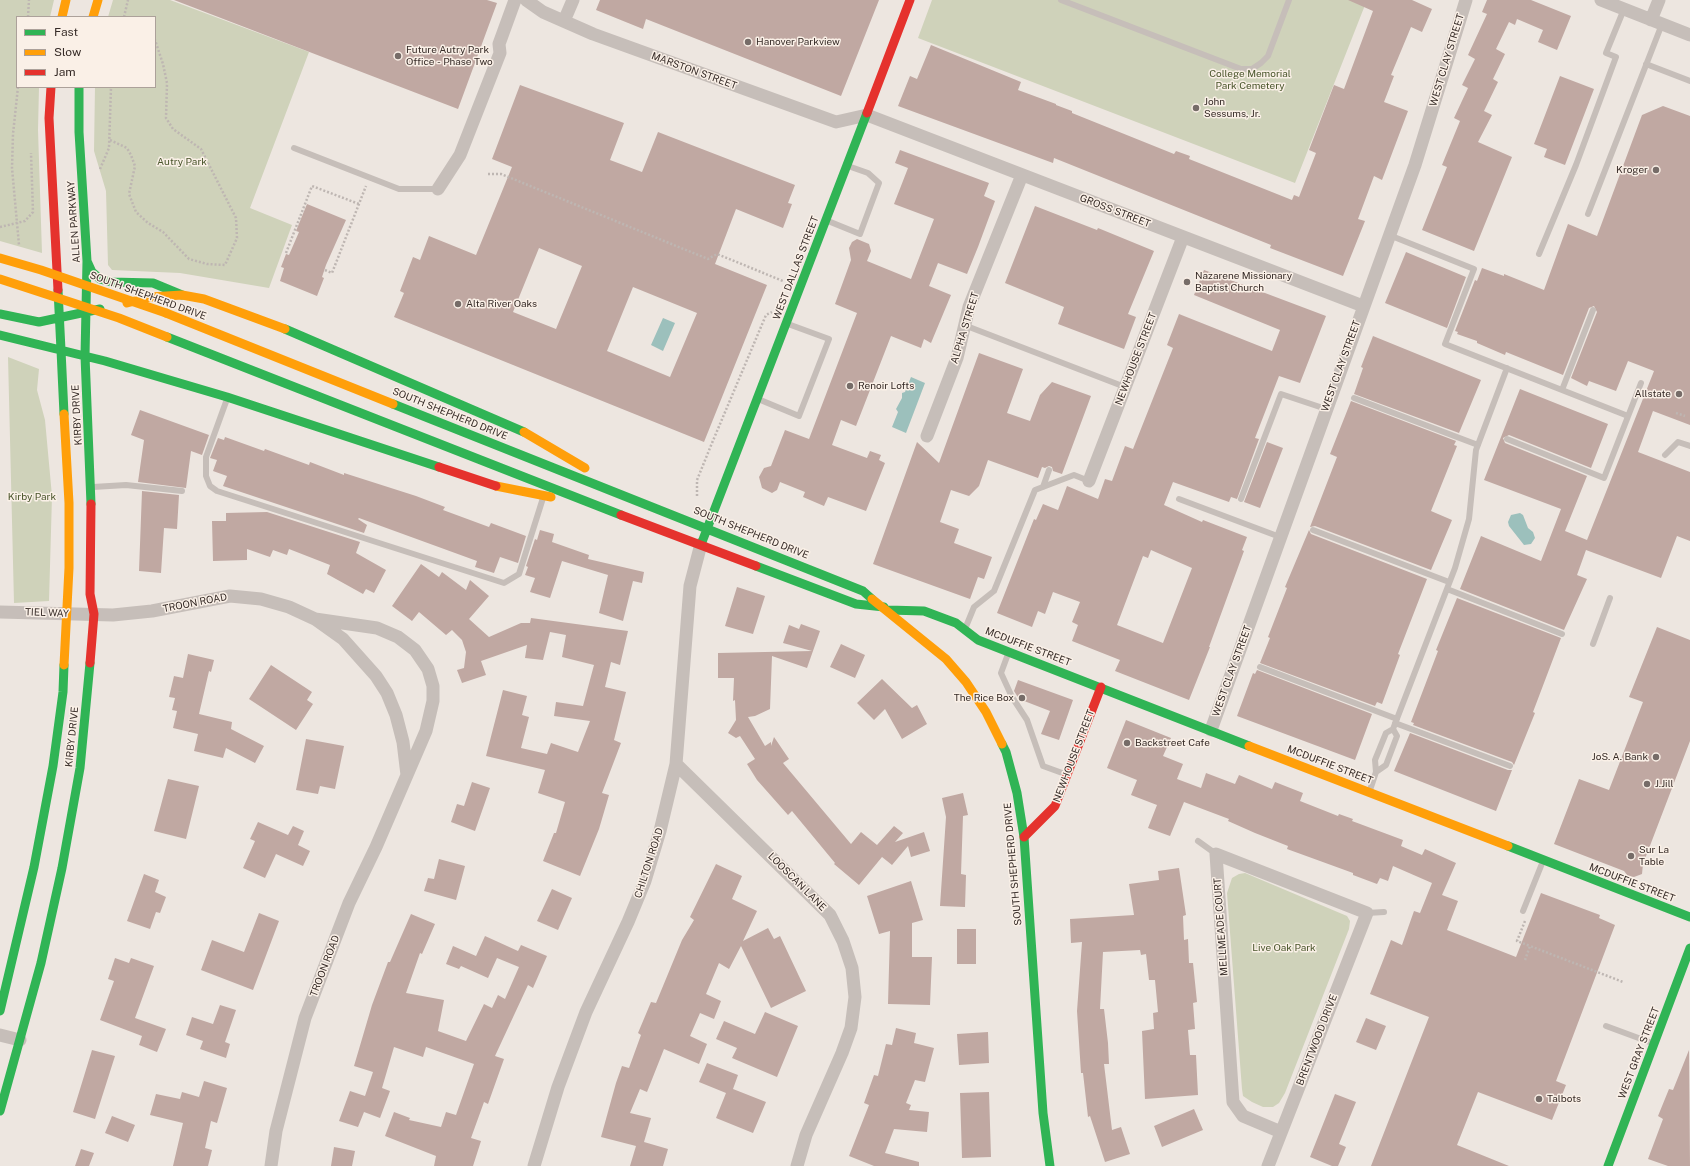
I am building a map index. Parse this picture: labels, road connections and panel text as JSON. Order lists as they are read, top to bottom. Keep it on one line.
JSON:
{"streets":{"main road":["ALLEN PARKWAY","WEST DALLAS STREET","SOUTH SHEPHERD DRIVE","NEWHOUSE STREET","KIRBY DRIVE","MCDUFFIE STREET","WEST GRAY STREET"],"street":["WEST CLAY STREET","MARSTON STREET","GROSS STREET","ALPHA STREET","TROON ROAD","TIEL WAY","CHILTON ROAD","LOOSCAN LANE","MELLMEADE COURT","BRENTWOOD DRIVE"]},"crossings":[["WEST CLAY STREET","GROSS STREET"],["WEST CLAY STREET","MCDUFFIE STREET"],["MARSTON STREET","GROSS STREET"],["MARSTON STREET","WEST DALLAS STREET"],["GROSS STREET","WEST DALLAS STREET"],["GROSS STREET","ALPHA STREET"],["GROSS STREET","NEWHOUSE STREET"],["ALLEN PARKWAY","KIRBY DRIVE"],["WEST DALLAS STREET","SOUTH SHEPHERD DRIVE"],["WEST DALLAS STREET","CHILTON ROAD"],["SOUTH SHEPHERD DRIVE","NEWHOUSE STREET"],["SOUTH SHEPHERD DRIVE","MCDUFFIE STREET"],["NEWHOUSE STREET","MCDUFFIE STREET"],["KIRBY DRIVE","TROON ROAD"],["KIRBY DRIVE","TIEL WAY"],["TROON ROAD","TIEL WAY"],["CHILTON ROAD","LOOSCAN LANE"],["MELLMEADE COURT","BRENTWOOD DRIVE"]],"parks":["College Memorial Park Cemetery","Autry Park","Kirby Park","Live Oak Park"],"places":["Hanover Parkview","Future Autry Park Office - Phase Two","John Sessums, Jr.","Kroger","Nazarene Missionary Baptist Church","Alta River Oaks","Renoir Lofts","Allstate","The Rice Box","Backstreet Cafe","JoS. A. Bank","J.Jill","Sur La Table","Talbots"],"legend":["Fast","Slow","Jam"]}
